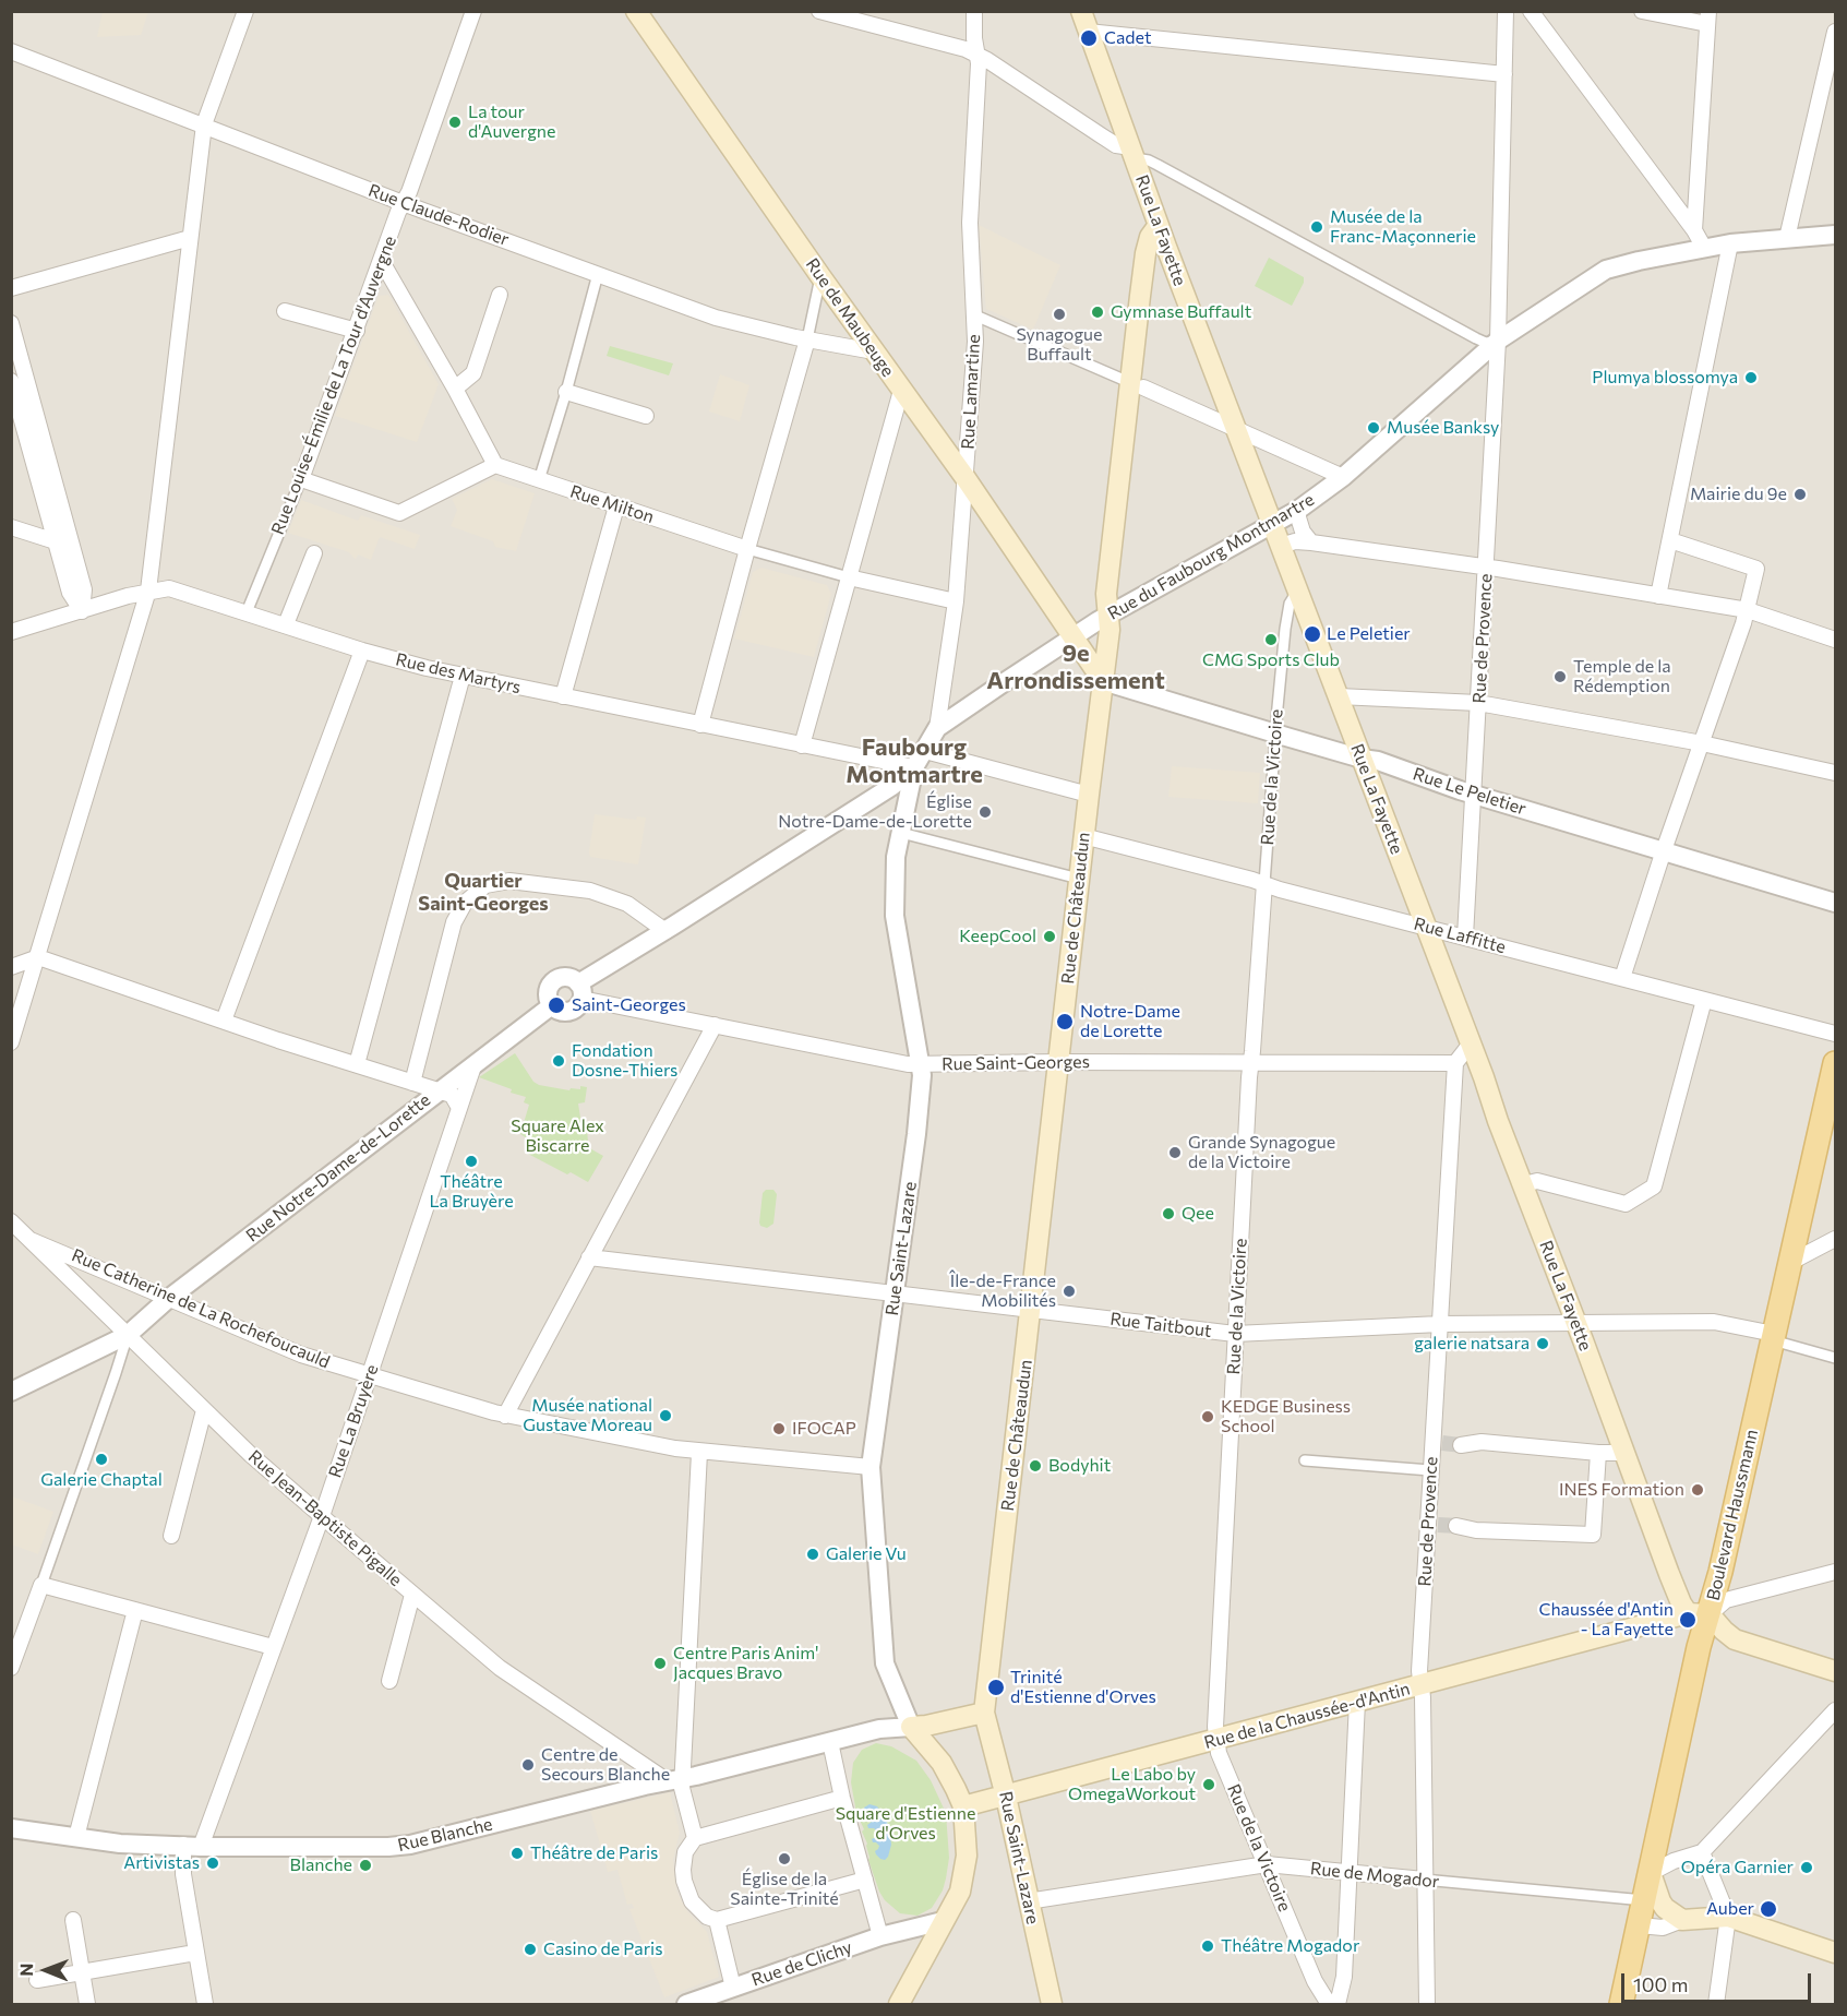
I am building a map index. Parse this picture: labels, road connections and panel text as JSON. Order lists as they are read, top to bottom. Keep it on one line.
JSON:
{"streets":{"main road":["Rue La Fayette","Rue de Maubeuge","Rue de Châteaudun","Rue Saint-Lazare","Boulevard Haussmann","Rue de la Chaussée-d'Antin"],"street":["Rue Claude-Rodier","Rue Louise-Émilie de La Tour d'Auvergne","Rue Lamartine","Rue Milton","Rue du Faubourg Montmartre","Rue de Provence","Rue des Martyrs","Rue de la Victoire","Rue Le Peletier","Rue Laffitte","Rue Saint-Georges","Rue Notre-Dame-de-Lorette","Rue Catherine de La Rochefoucauld","Rue Taitbout","Rue La Bruyère","Rue Jean-Baptiste Pigalle","Rue Blanche","Rue de Mogador","Rue de Clichy"]},"crossings":[["Rue Claude-Rodier","Rue de Maubeuge"],["Rue Claude-Rodier","Rue Louise-Émilie de La Tour d'Auvergne"],["Rue La Fayette","Rue du Faubourg Montmartre"],["Rue La Fayette","Rue de la Victoire"],["Rue La Fayette","Rue Le Peletier"],["Rue La Fayette","Rue de Châteaudun"],["Rue La Fayette","Rue Laffitte"],["Rue La Fayette","Rue Taitbout"],["Rue La Fayette","Boulevard Haussmann"],["Rue La Fayette","Rue de la Chaussée-d'Antin"],["Rue de Maubeuge","Rue Lamartine"],["Rue de Maubeuge","Rue du Faubourg Montmartre"],["Rue de Maubeuge","Rue Le Peletier"],["Rue de Maubeuge","Rue de Châteaudun"],["Rue Louise-Émilie de La Tour d'Auvergne","Rue des Martyrs"],["Rue Lamartine","Rue Milton"],["Rue Lamartine","Rue du Faubourg Montmartre"],["Rue du Faubourg Montmartre","Rue de Provence"],["Rue du Faubourg Montmartre","Rue des Martyrs"],["Rue du Faubourg Montmartre","Rue de Châteaudun"],["Rue du Faubourg Montmartre","Rue Saint-Lazare"],["Rue de Provence","Rue Le Peletier"],["Rue de Provence","Rue Laffitte"],["Rue de Provence","Rue Saint-Georges"],["Rue de Provence","Rue Taitbout"],["Rue de Provence","Rue de la Chaussée-d'Antin"],["Rue de Provence","Rue de Mogador"],["Rue des Martyrs","Rue Saint-Lazare"],["Rue de la Victoire","Rue Le Peletier"],["Rue de la Victoire","Rue Laffitte"],["Rue de la Victoire","Rue Saint-Georges"],["Rue de la Victoire","Rue Taitbout"],["Rue de la Victoire","Rue de la Chaussée-d'Antin"],["Rue de la Victoire","Rue de Mogador"],["Rue Le Peletier","Rue de Châteaudun"],["Rue de Châteaudun","Rue Laffitte"],["Rue de Châteaudun","Rue Saint-Georges"],["Rue de Châteaudun","Rue Saint-Lazare"],["Rue de Châteaudun","Rue Taitbout"],["Rue Saint-Georges","Rue Notre-Dame-de-Lorette"],["Rue Saint-Georges","Rue Saint-Lazare"],["Rue Notre-Dame-de-Lorette","Rue Catherine de La Rochefoucauld"],["Rue Notre-Dame-de-Lorette","Rue La Bruyère"],["Rue Notre-Dame-de-Lorette","Rue Jean-Baptiste Pigalle"],["Rue Saint-Lazare","Rue Catherine de La Rochefoucauld"],["Rue Saint-Lazare","Rue Taitbout"],["Rue Saint-Lazare","Rue de la Chaussée-d'Antin"],["Rue Saint-Lazare","Rue Blanche"],["Rue Saint-Lazare","Rue de Mogador"],["Rue Catherine de La Rochefoucauld","Rue La Bruyère"],["Rue Catherine de La Rochefoucauld","Rue Jean-Baptiste Pigalle"],["Rue Taitbout","Boulevard Haussmann"],["Rue La Bruyère","Rue Jean-Baptiste Pigalle"],["Rue La Bruyère","Rue Blanche"],["Boulevard Haussmann","Rue de la Chaussée-d'Antin"],["Boulevard Haussmann","Rue de Mogador"],["Rue Jean-Baptiste Pigalle","Rue Blanche"]],"districts":["9e Arrondissement","Faubourg Montmartre","Quartier Saint-Georges"],"parks":["Square Alex Biscarre","Square d'Estienne d'Orves"],"places":["Cadet","La tour d'Auvergne","Musée de la Franc-Maçonnerie","Gymnase Buffault","Synagogue Buffault","Plumya blossomya","Musée Banksy","Mairie du 9e","Le Peletier","CMG Sports Club","Temple de la Rédemption","Église Notre-Dame-de-Lorette","KeepCool","Saint-Georges","Notre-Dame de Lorette","Fondation Dosne-Thiers","Grande Synagogue de la Victoire","Théâtre La Bruyère","Qee","Île-de-France Mobilités","galerie natsara","Musée national Gustave Moreau","KEDGE Business School","IFOCAP","Galerie Chaptal","Bodyhit","INES Formation","Galerie Vu","Chaussée d'Antin - La Fayette","Centre Paris Anim' Jacques Bravo","Trinité d'Estienne d'Orves","Centre de Secours Blanche","Le Labo by OmegaWorkout","Théâtre de Paris","Église de la Sainte-Trinité","Artivistas","Blanche","Opéra Garnier","Auber","Théâtre Mogador","Casino de Paris"],"scale_bar":"100 m","north":"left"}
